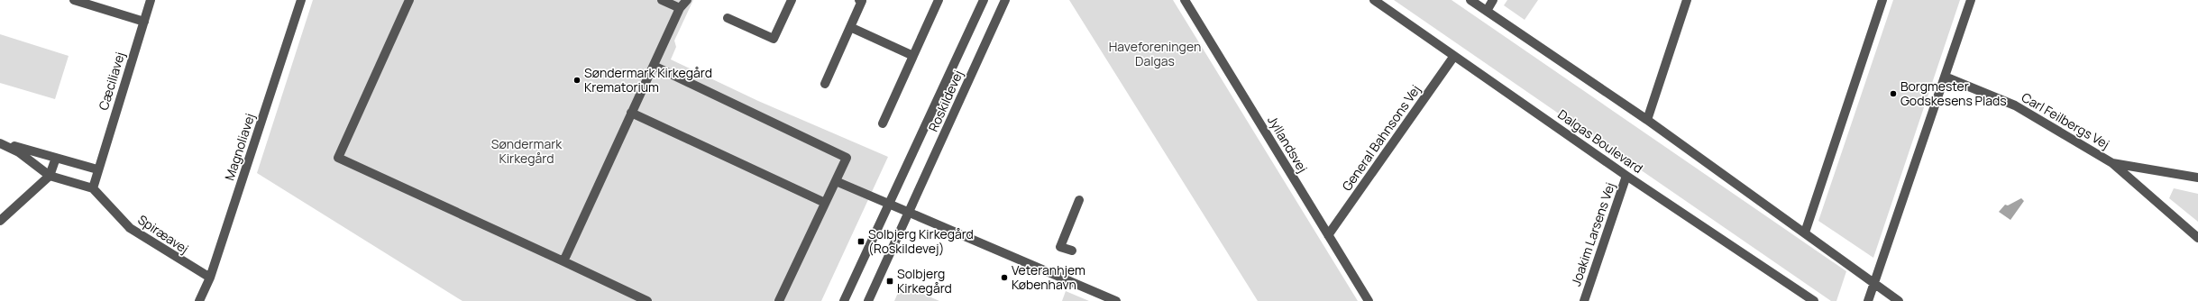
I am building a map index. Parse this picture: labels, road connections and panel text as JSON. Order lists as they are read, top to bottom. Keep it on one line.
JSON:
{"streets":{"street":["Cæciliavej","Roskildevej","Carl Feilbergs Vej","General Bahnsons Vej","Dalgas Boulevard","Jyllandsvej","Magnoliavej","Spiræavej","Joakim Larsens Vej"]},"crossings":[["Cæciliavej","Spiræavej"],["General Bahnsons Vej","Dalgas Boulevard"],["General Bahnsons Vej","Jyllandsvej"],["Dalgas Boulevard","Joakim Larsens Vej"],["Magnoliavej","Spiræavej"]],"parks":["Haveforeningen Dalgas","Søndermark Kirkegård"],"places":{"other":["Søndermark Kirkegård Krematorium","Borgmester Godskesens Plads","Veteranhjem København"],"transit":["Solbjerg Kirkegård (Roskildevej)","Solbjerg Kirkegård"]}}
